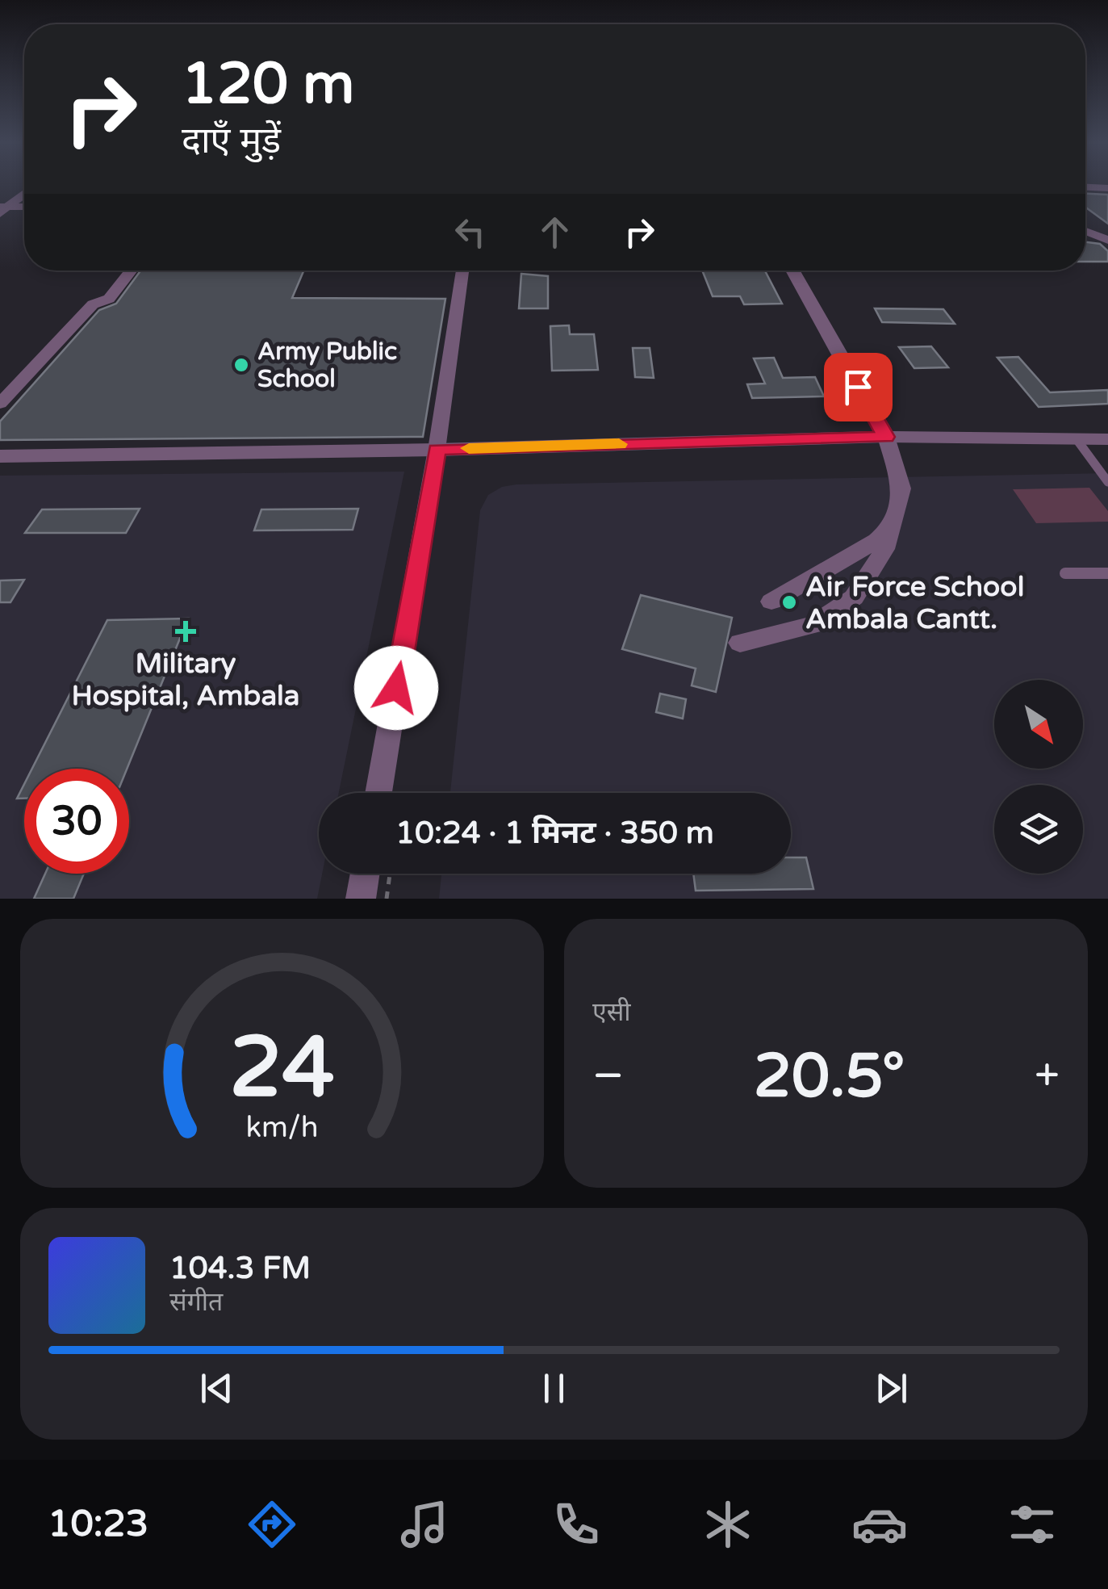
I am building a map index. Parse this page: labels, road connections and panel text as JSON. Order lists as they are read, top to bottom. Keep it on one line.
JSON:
{"places":{"other":["Army Public School","Air Force School Ambala Cantt."],"health":["Military Hospital, Ambala"]},"north":"bottom right","page":{"turn":["120 m","दाएँ मुड़ें"],"limit":"30","trip":"10:24 · 1 मिनट · 350 m","tile":"एसी","heat":["−","20.5°","+"],"song":["104.3 FM","संगीत"],"tabs":"10:23","gauge":["24","km/h"]}}
